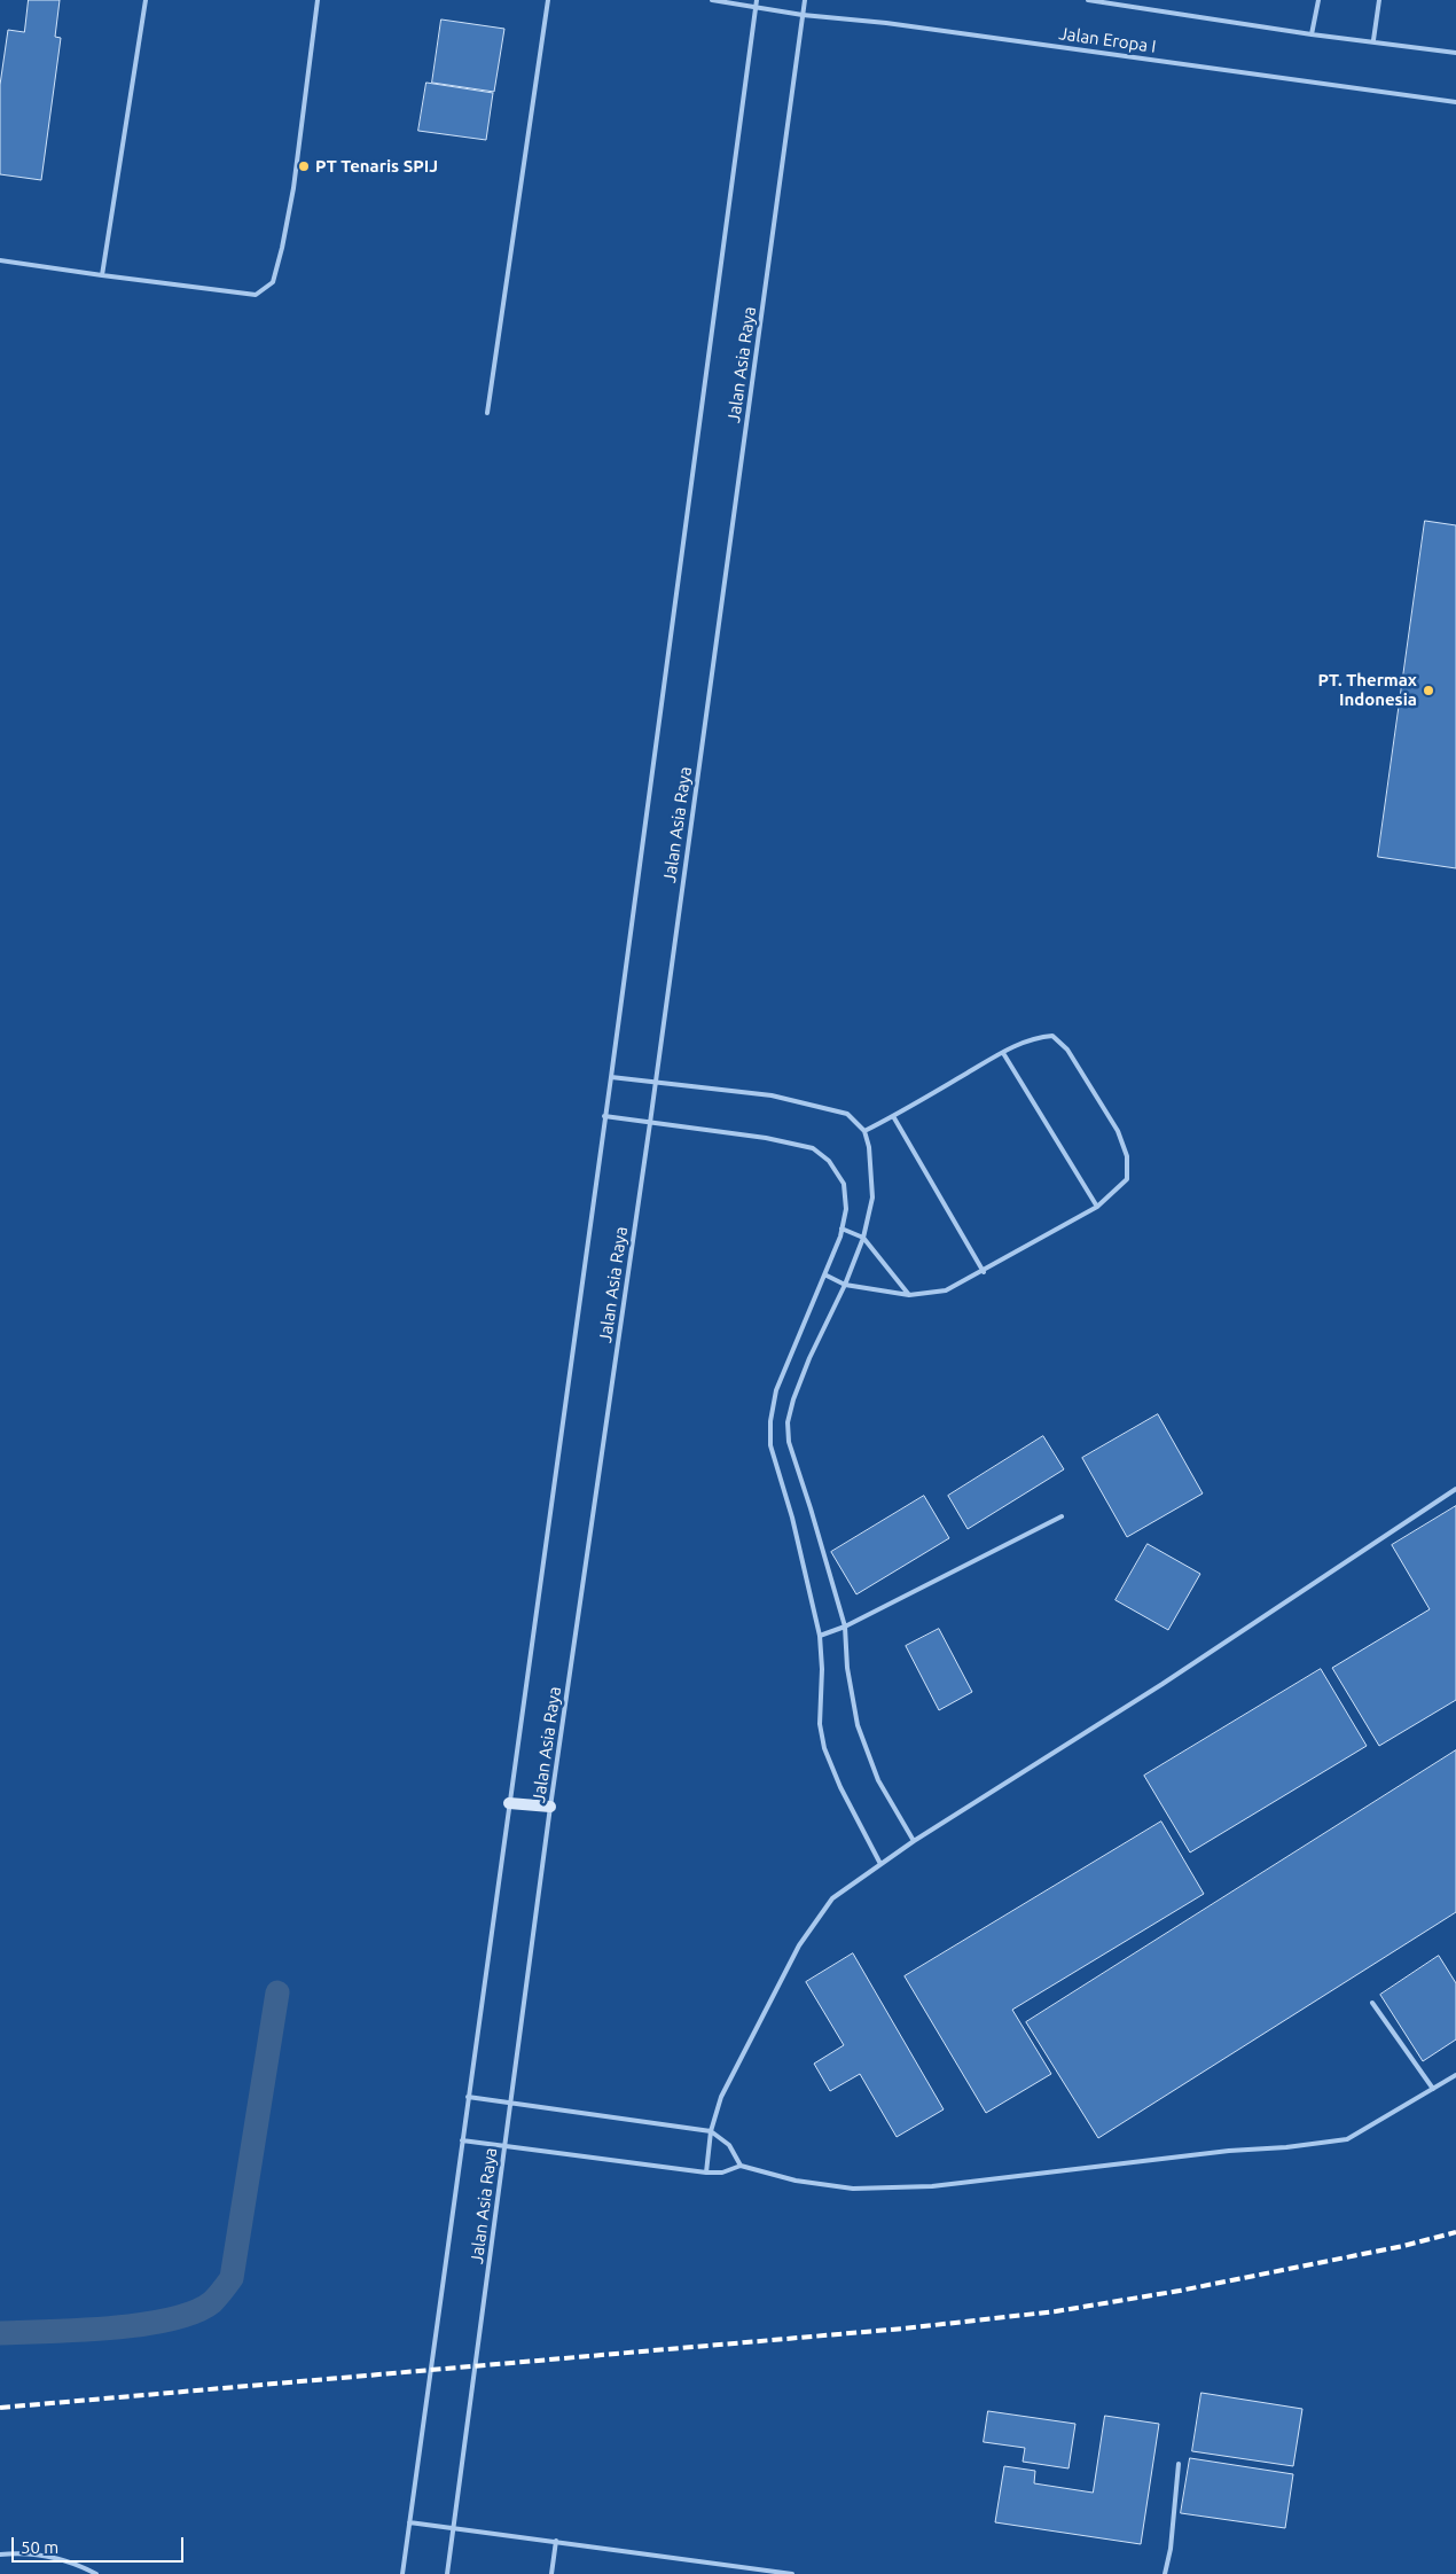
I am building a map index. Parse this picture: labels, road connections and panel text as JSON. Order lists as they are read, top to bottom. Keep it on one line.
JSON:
{"streets":{"lane":["Jalan Eropa I","Jalan Asia Raya"]},"crossings":[["Jalan Eropa I","Jalan Asia Raya"]],"places":["PT Tenaris SPIJ","PT. Thermax Indonesia"],"scale_bar":"50 m"}
